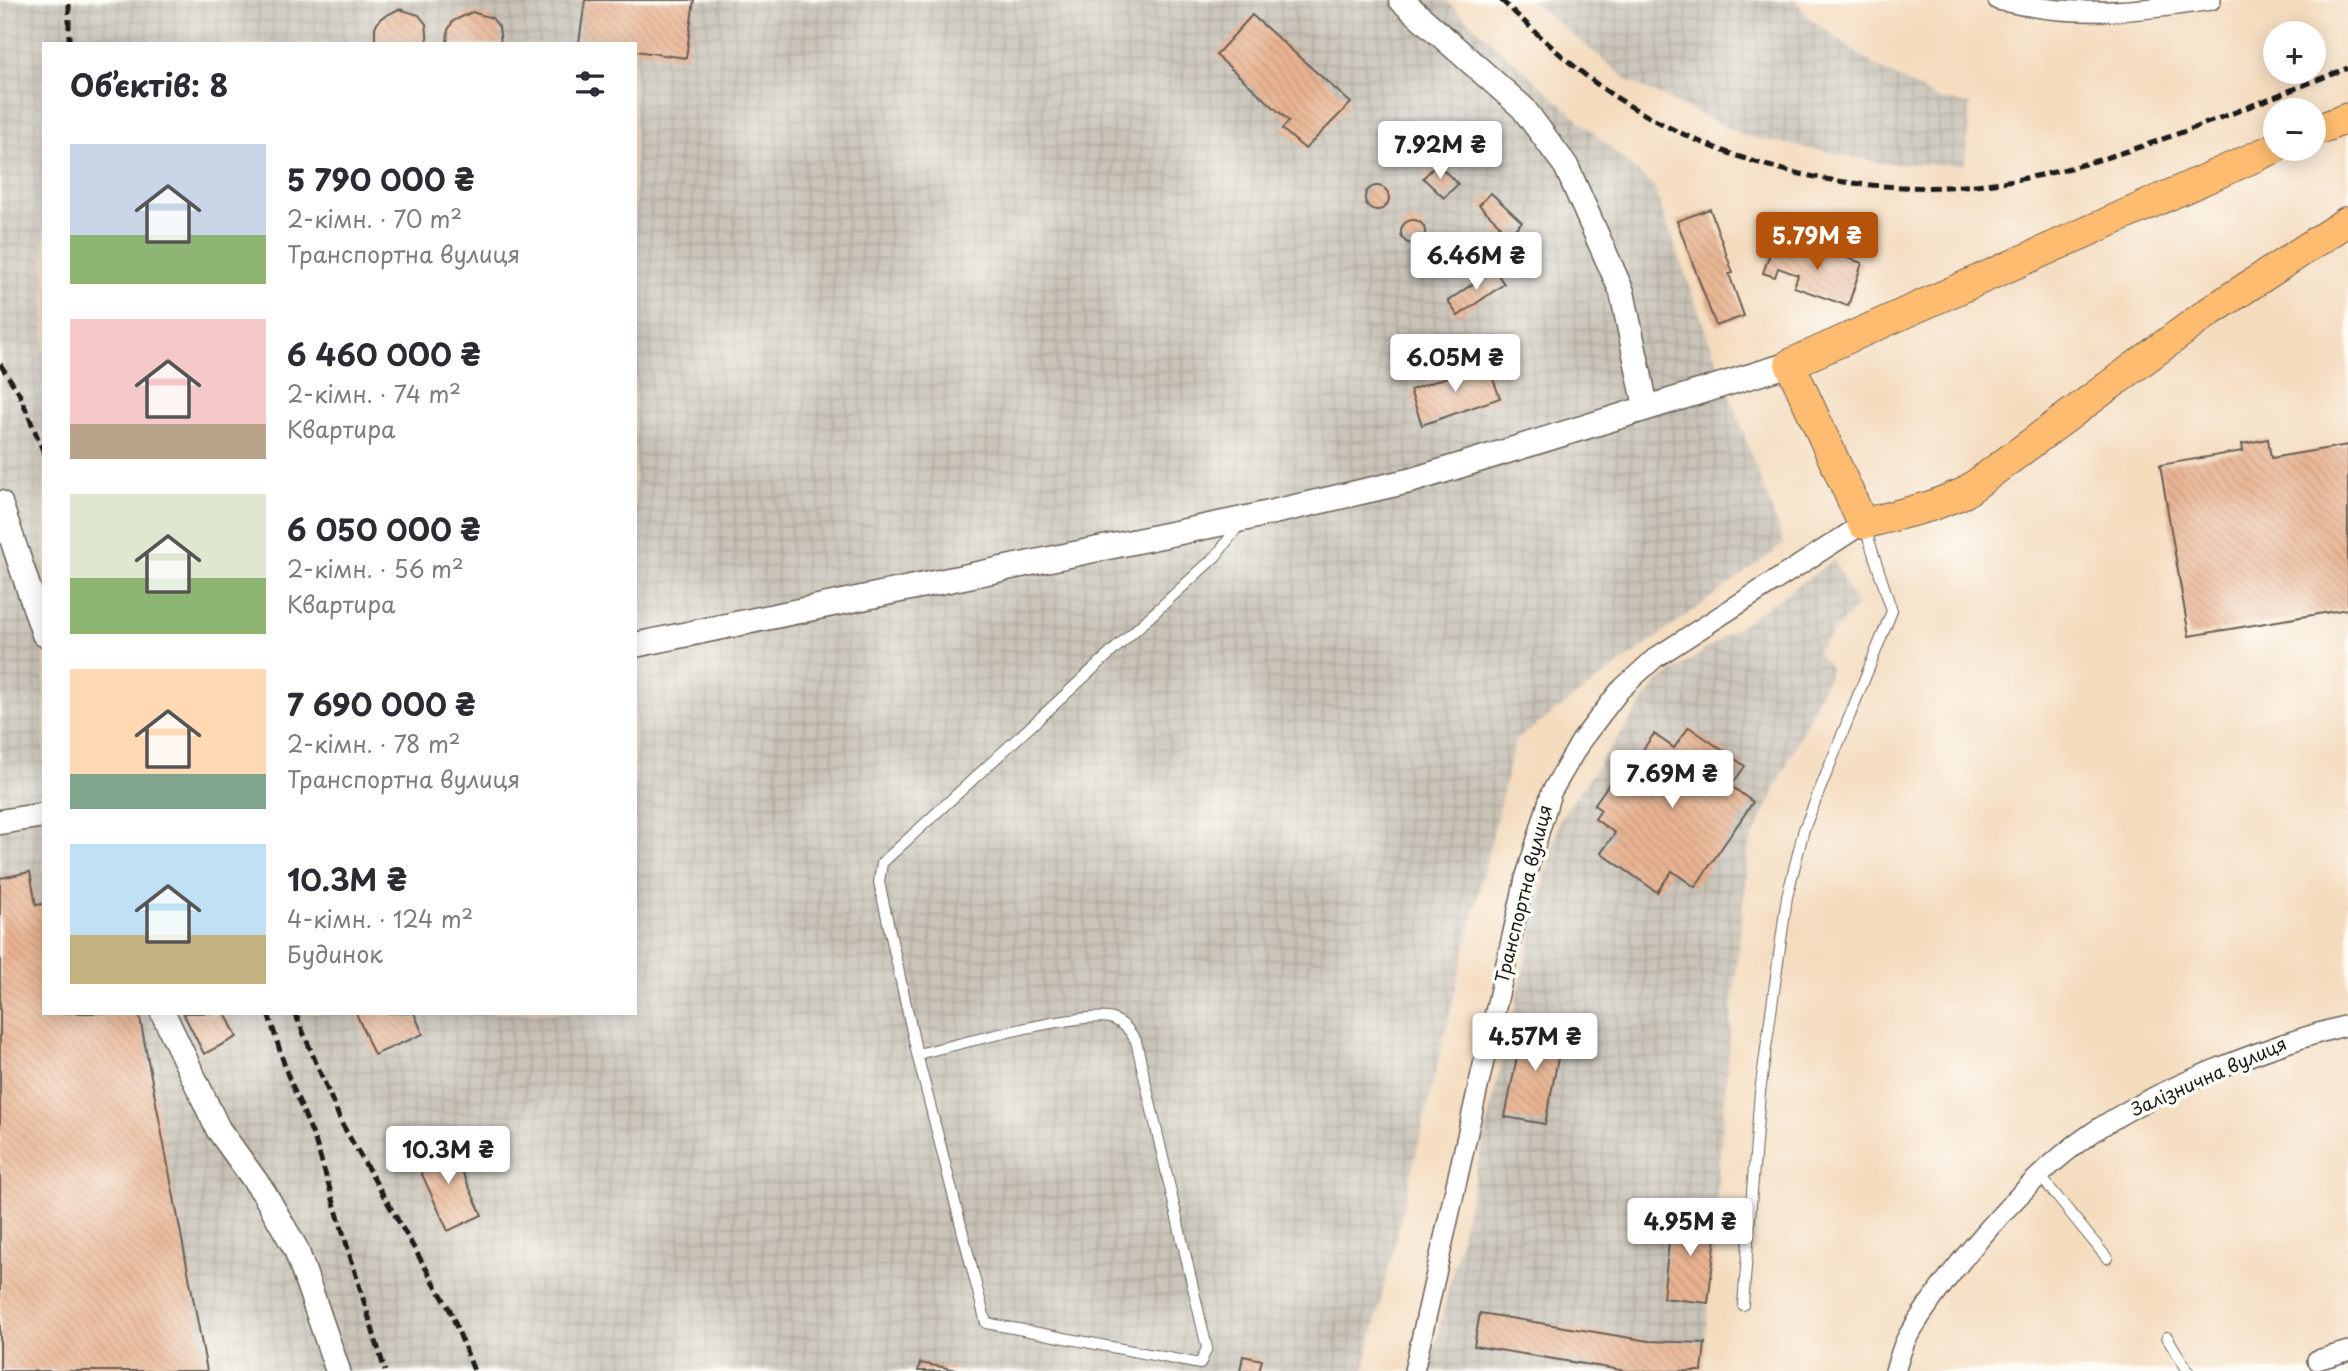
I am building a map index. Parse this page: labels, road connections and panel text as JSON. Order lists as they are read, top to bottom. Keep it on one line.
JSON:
{"streets":{"street":["Транспортна вулиця","Залізнична вулиця"]},"page":{"map_buttons":["+","−"],"heading":"Об’єктів: 8","price":["7.92M ₴","5.79M ₴","6.46M ₴","6.05M ₴","7.69M ₴","4.57M ₴","10.3M ₴","4.95M ₴"],"list":[{"name":"5 790 000 ₴","note":"2-кімн. · 70 m² · Транспортна вулиця"},{"name":"6 460 000 ₴","note":"2-кімн. · 74 m² · Квартира"},{"name":"6 050 000 ₴","note":"2-кімн. · 56 m² · Квартира"},{"name":"7 690 000 ₴","note":"2-кімн. · 78 m² · Транспортна вулиця"},{"name":"10.3M ₴","note":"4-кімн. · 124 m² · Будинок"}]}}
